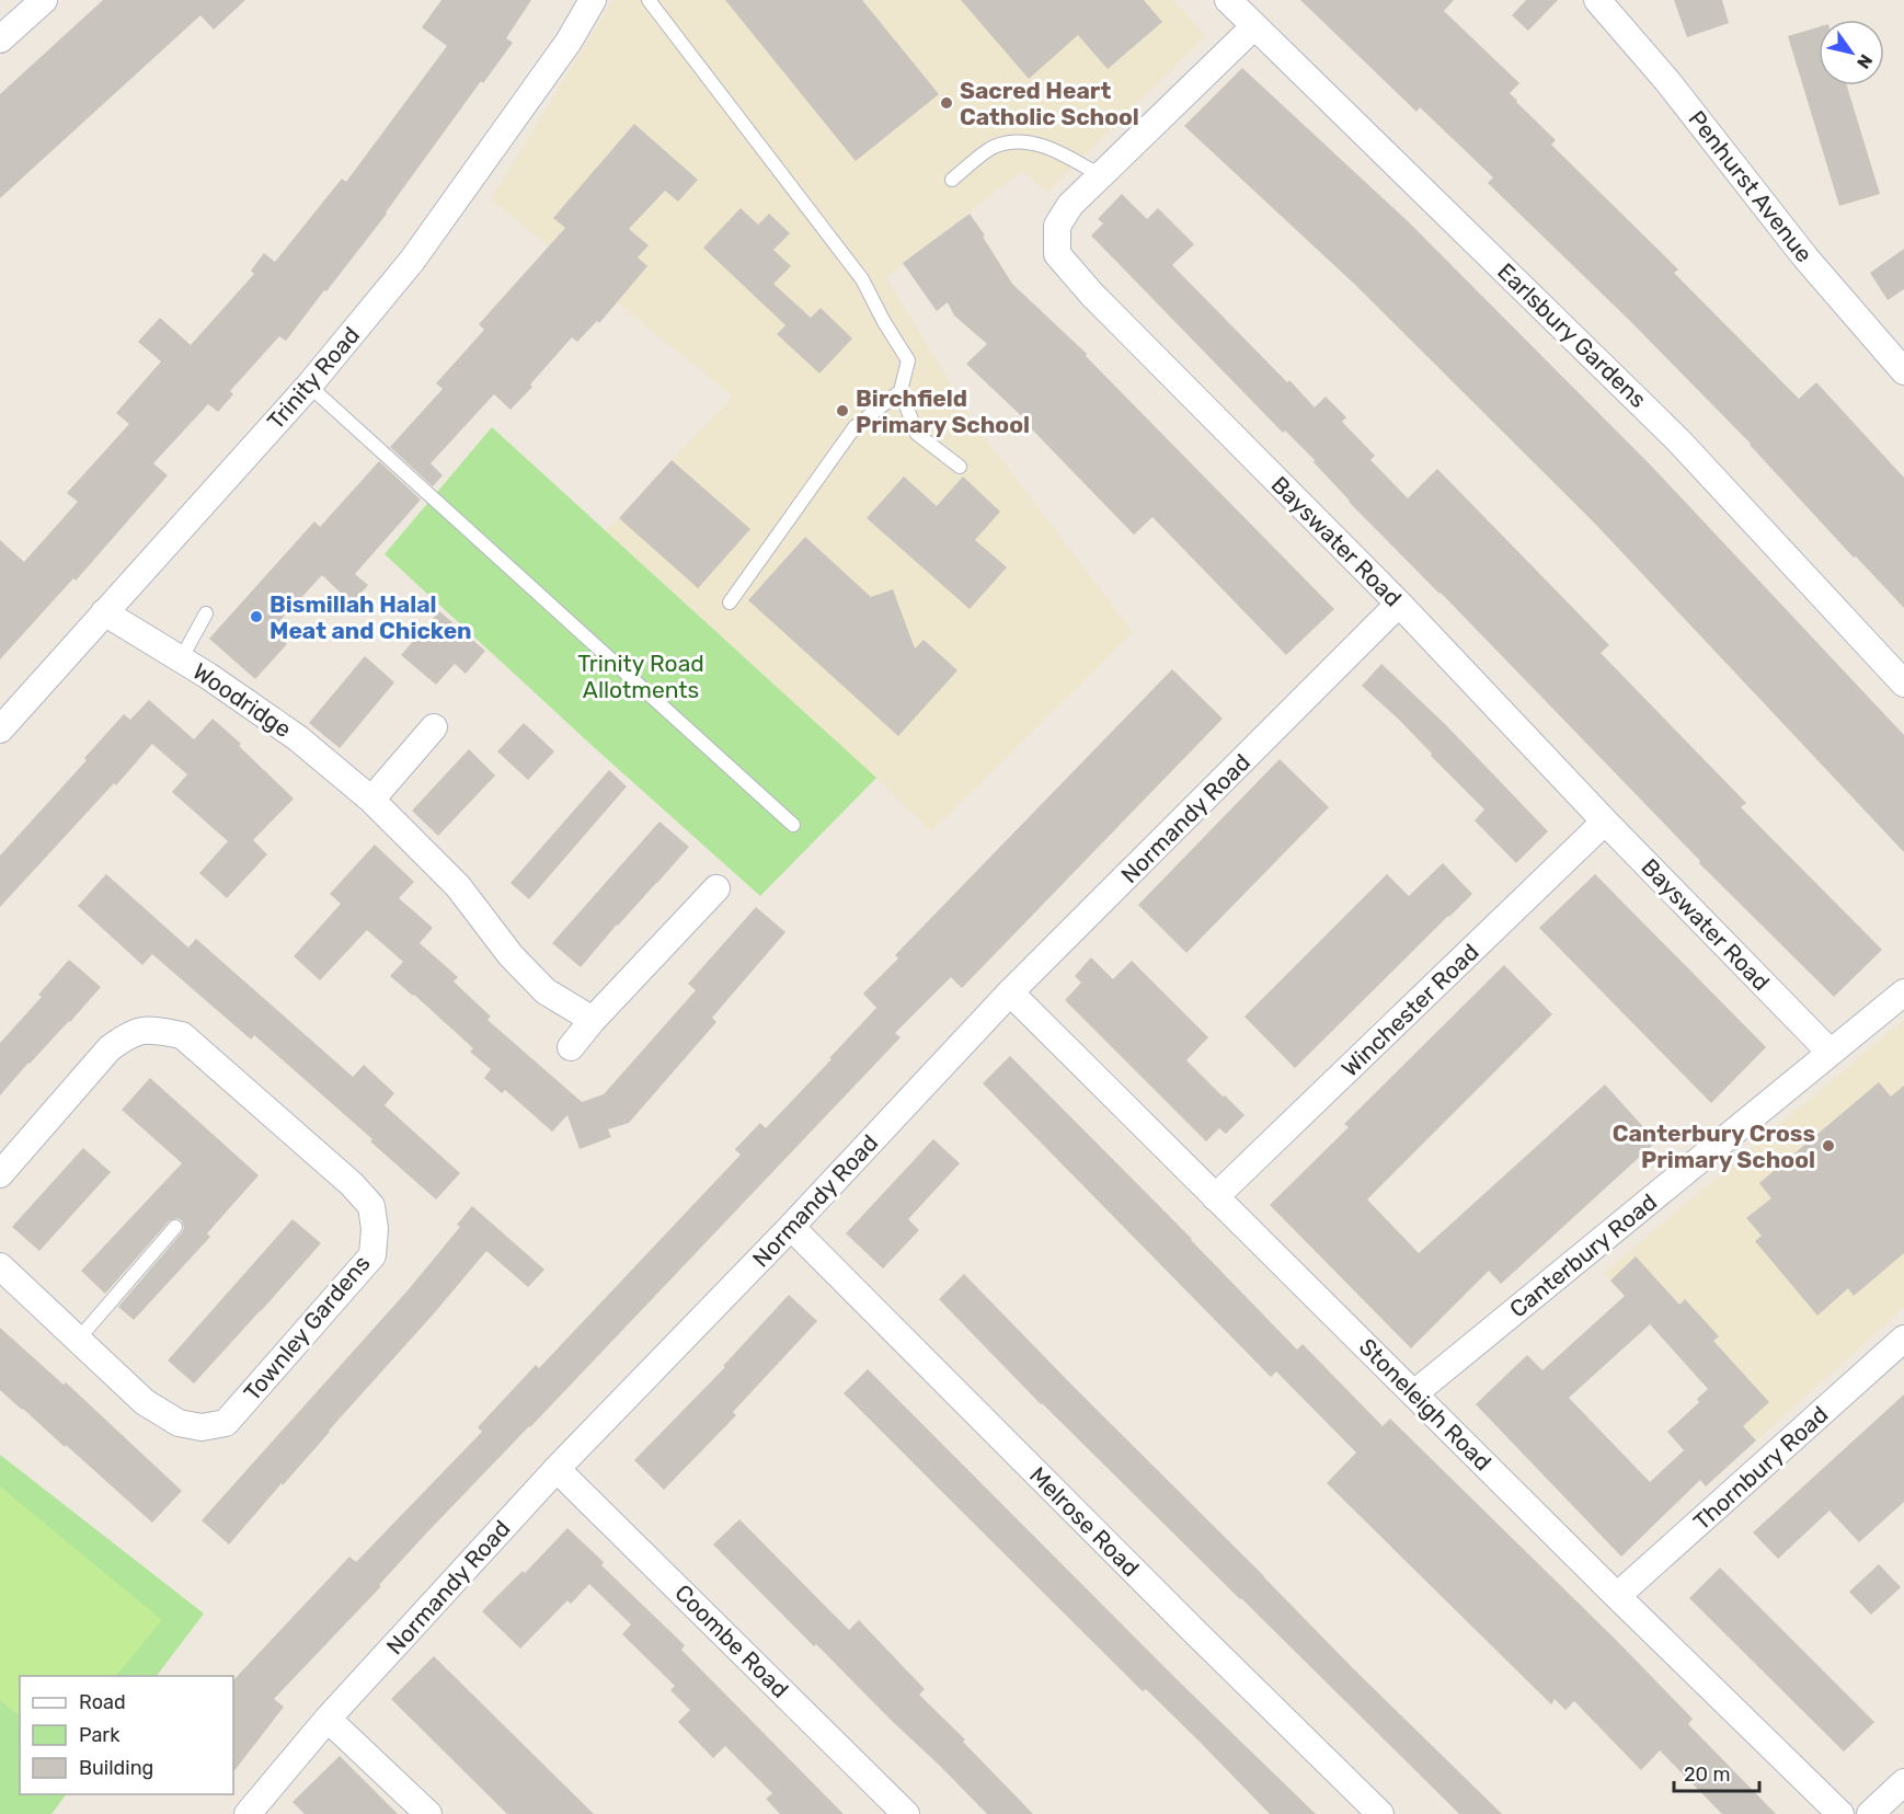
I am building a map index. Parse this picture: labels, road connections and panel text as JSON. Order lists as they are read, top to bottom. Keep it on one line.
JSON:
{"streets":{"street":["Penhurst Avenue","Earlsbury Gardens","Trinity Road","Bayswater Road","Woodridge","Normandy Road","Winchester Road","Canterbury Road","Townley Gardens","Stoneleigh Road","Thornbury Road","Melrose Road","Coombe Road"]},"crossings":[["Earlsbury Gardens","Bayswater Road"],["Trinity Road","Woodridge"],["Bayswater Road","Normandy Road"],["Bayswater Road","Winchester Road"],["Bayswater Road","Canterbury Road"],["Normandy Road","Stoneleigh Road"],["Normandy Road","Melrose Road"],["Normandy Road","Coombe Road"],["Winchester Road","Stoneleigh Road"],["Canterbury Road","Stoneleigh Road"],["Stoneleigh Road","Thornbury Road"]],"parks":["Trinity Road Allotments"],"places":["Sacred Heart Catholic School","Birchfield Primary School","Bismillah Halal Meat and Chicken","Canterbury Cross Primary School"],"legend":["Road","Park","Building"],"scale_bar":"20 m","north":"bottom right"}
